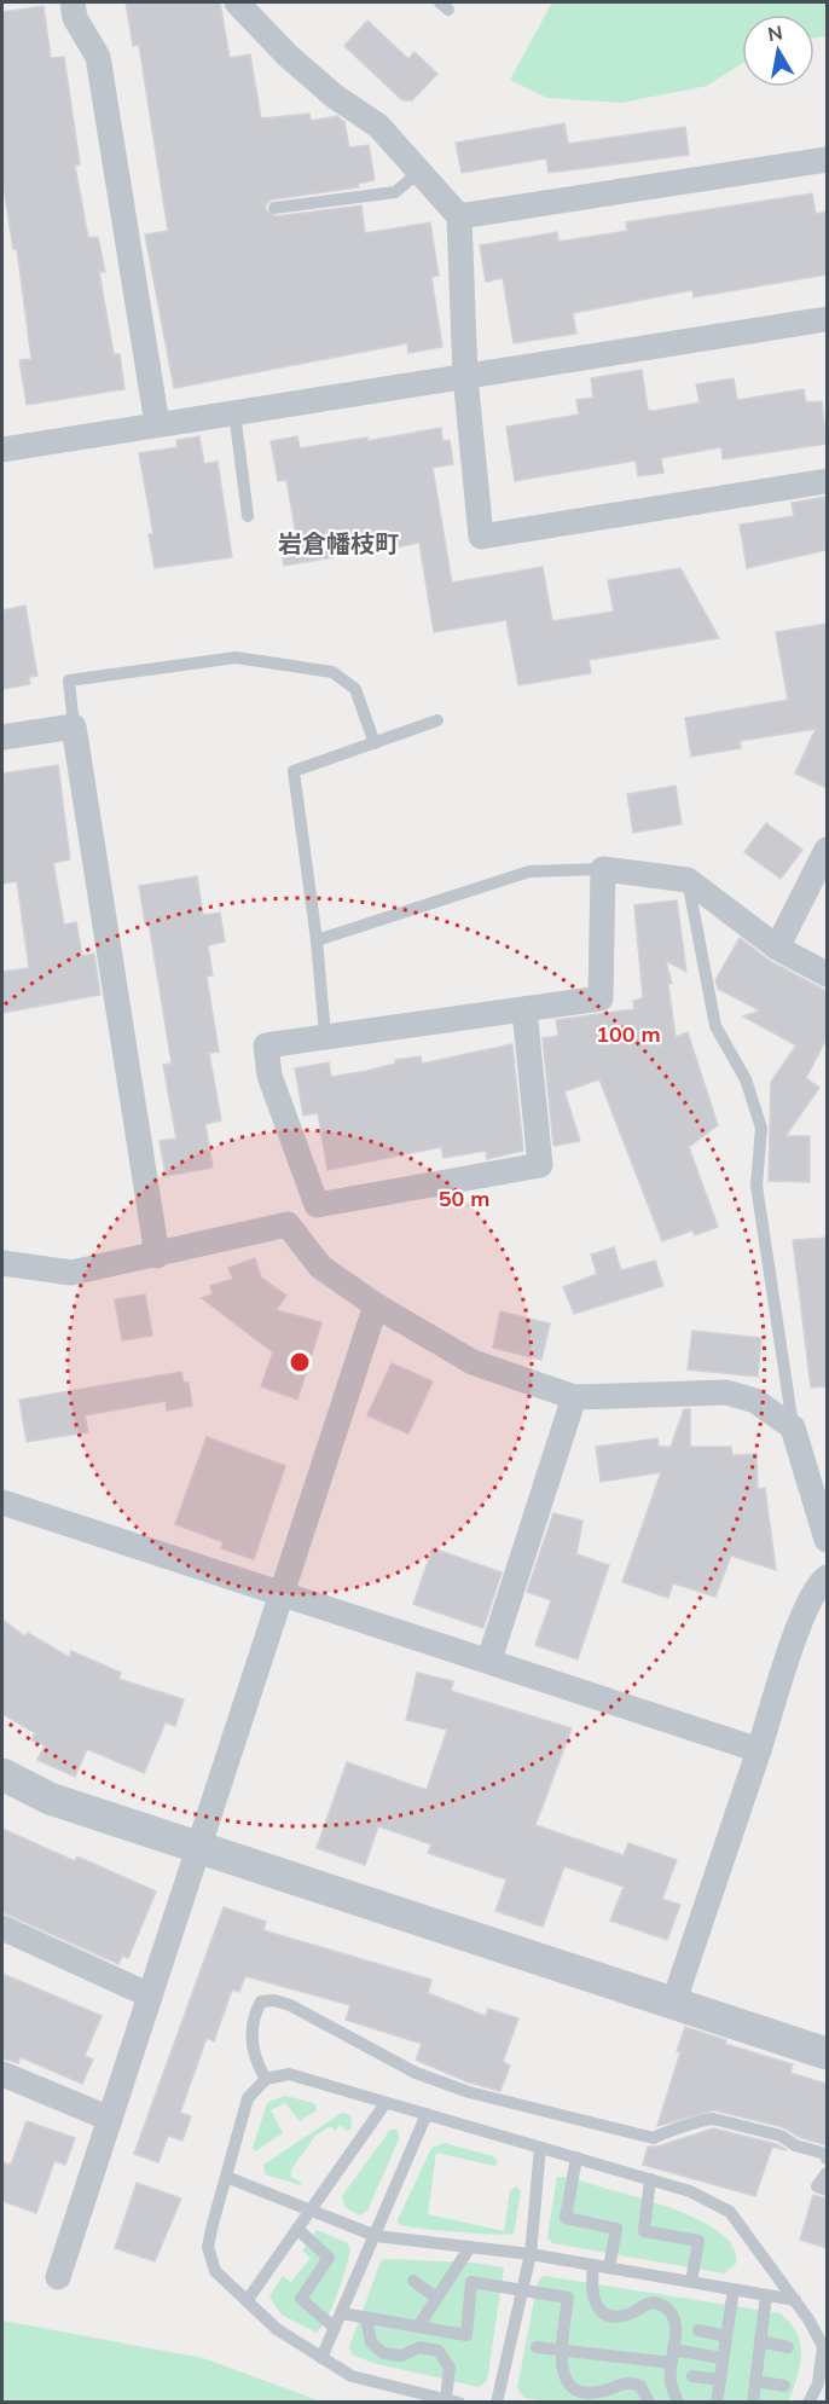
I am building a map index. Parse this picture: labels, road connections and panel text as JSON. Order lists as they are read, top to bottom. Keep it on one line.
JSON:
{"districts":["岩倉幡枝町"],"north":"top","rings":["100 m","50 m"]}
